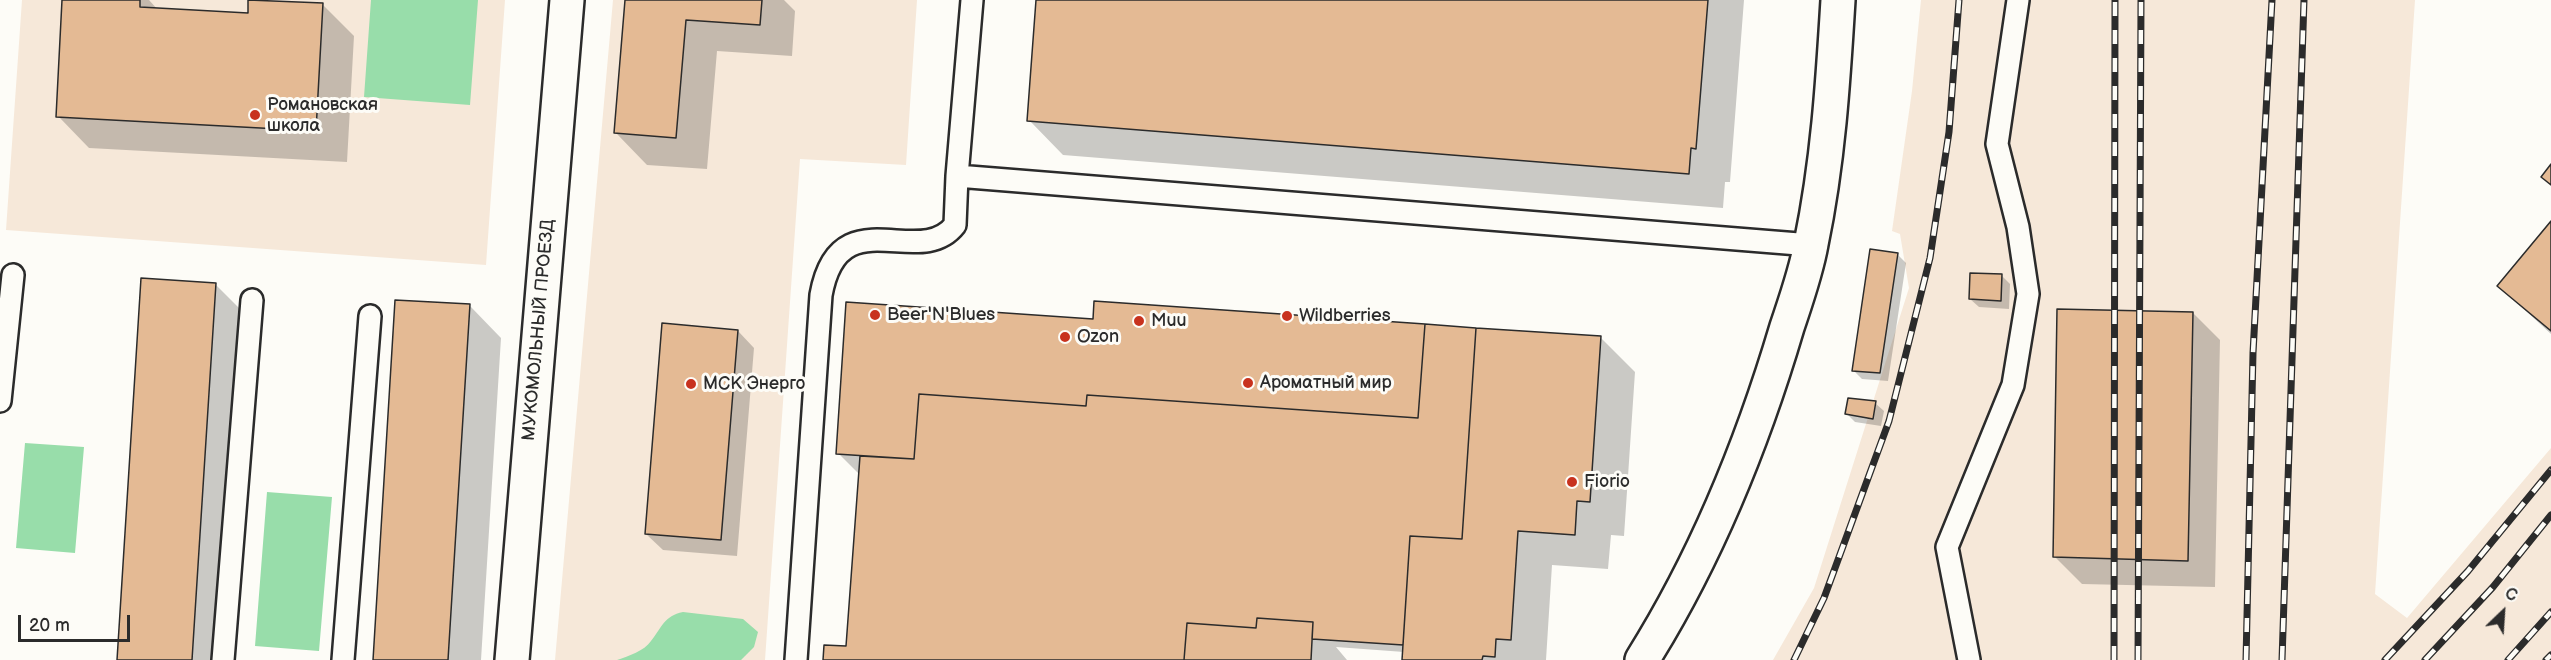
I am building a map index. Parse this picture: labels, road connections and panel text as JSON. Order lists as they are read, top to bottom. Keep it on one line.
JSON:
{"streets":{"street":["МУКОМОЛЬНЫЙ ПРОЕЗД"]},"places":["Романовская школа","Beer'N'Blues","Wildberries","Muu","Ozon","Ароматный мир","МСК Энерго","Fiorio"],"scale_bar":"20 m","north":"top right"}
